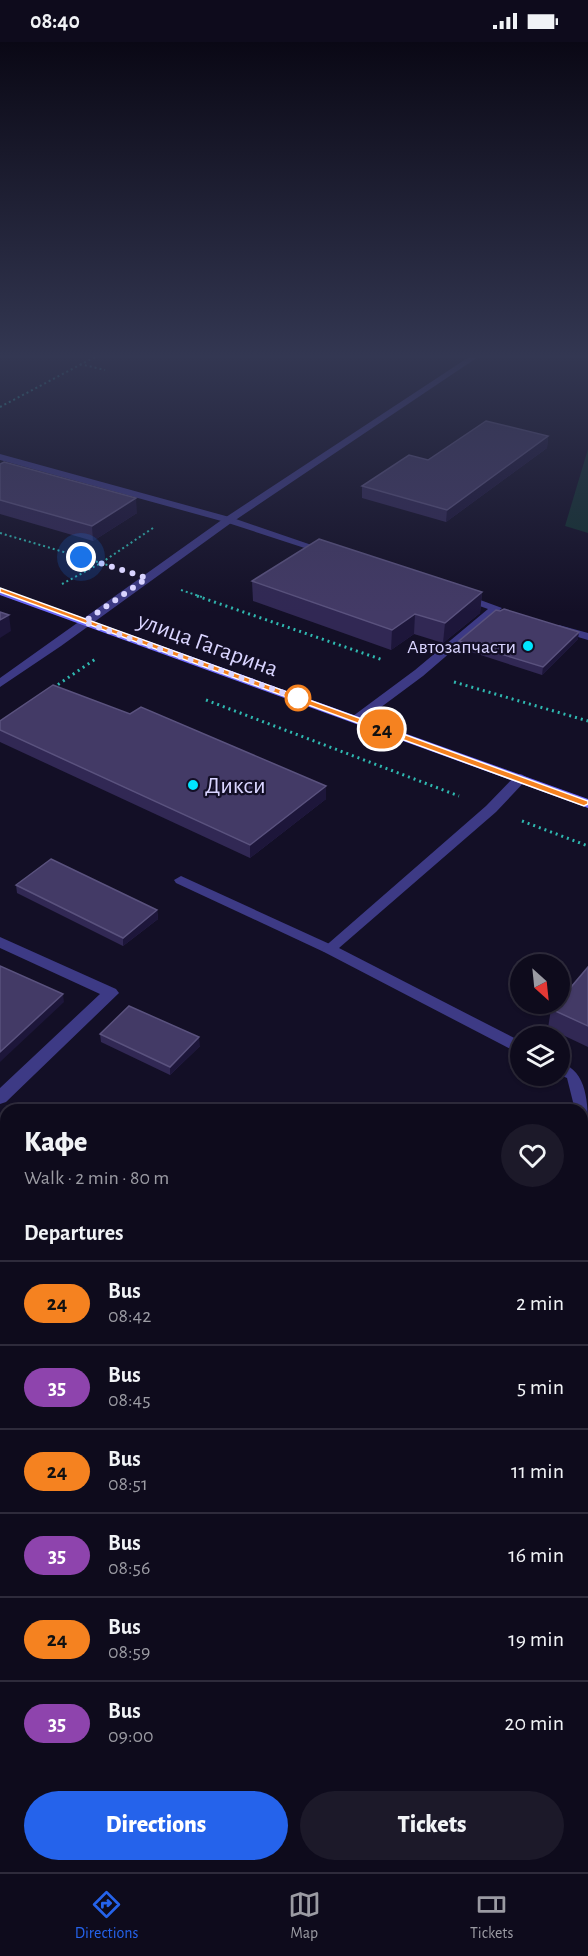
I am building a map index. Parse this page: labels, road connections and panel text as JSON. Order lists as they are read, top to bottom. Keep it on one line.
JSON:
{"streets":{"main road":["улица Гагарина"]},"places":["Автозапчасти","Дикси"],"lines":["bus line 24"],"north":"bottom right","page":{"status":"08:40","on_map":"24","heading":[["Кафе","Walk · 2 min · 80 m"],"Departures"],"list":[{"mark":"24","name":"Bus","note":"08:42","value":"2 min"},{"mark":"35","name":"Bus","note":"08:45","value":"5 min"},{"mark":"24","name":"Bus","note":"08:51","value":"11 min"},{"mark":"35","name":"Bus","note":"08:56","value":"16 min"},{"mark":"24","name":"Bus","note":"08:59","value":"19 min"},{"mark":"35","name":"Bus","note":"09:00","value":"20 min"}],"buttons":["Directions","Tickets"],"tabs":["Directions","Map","Tickets"]}}
